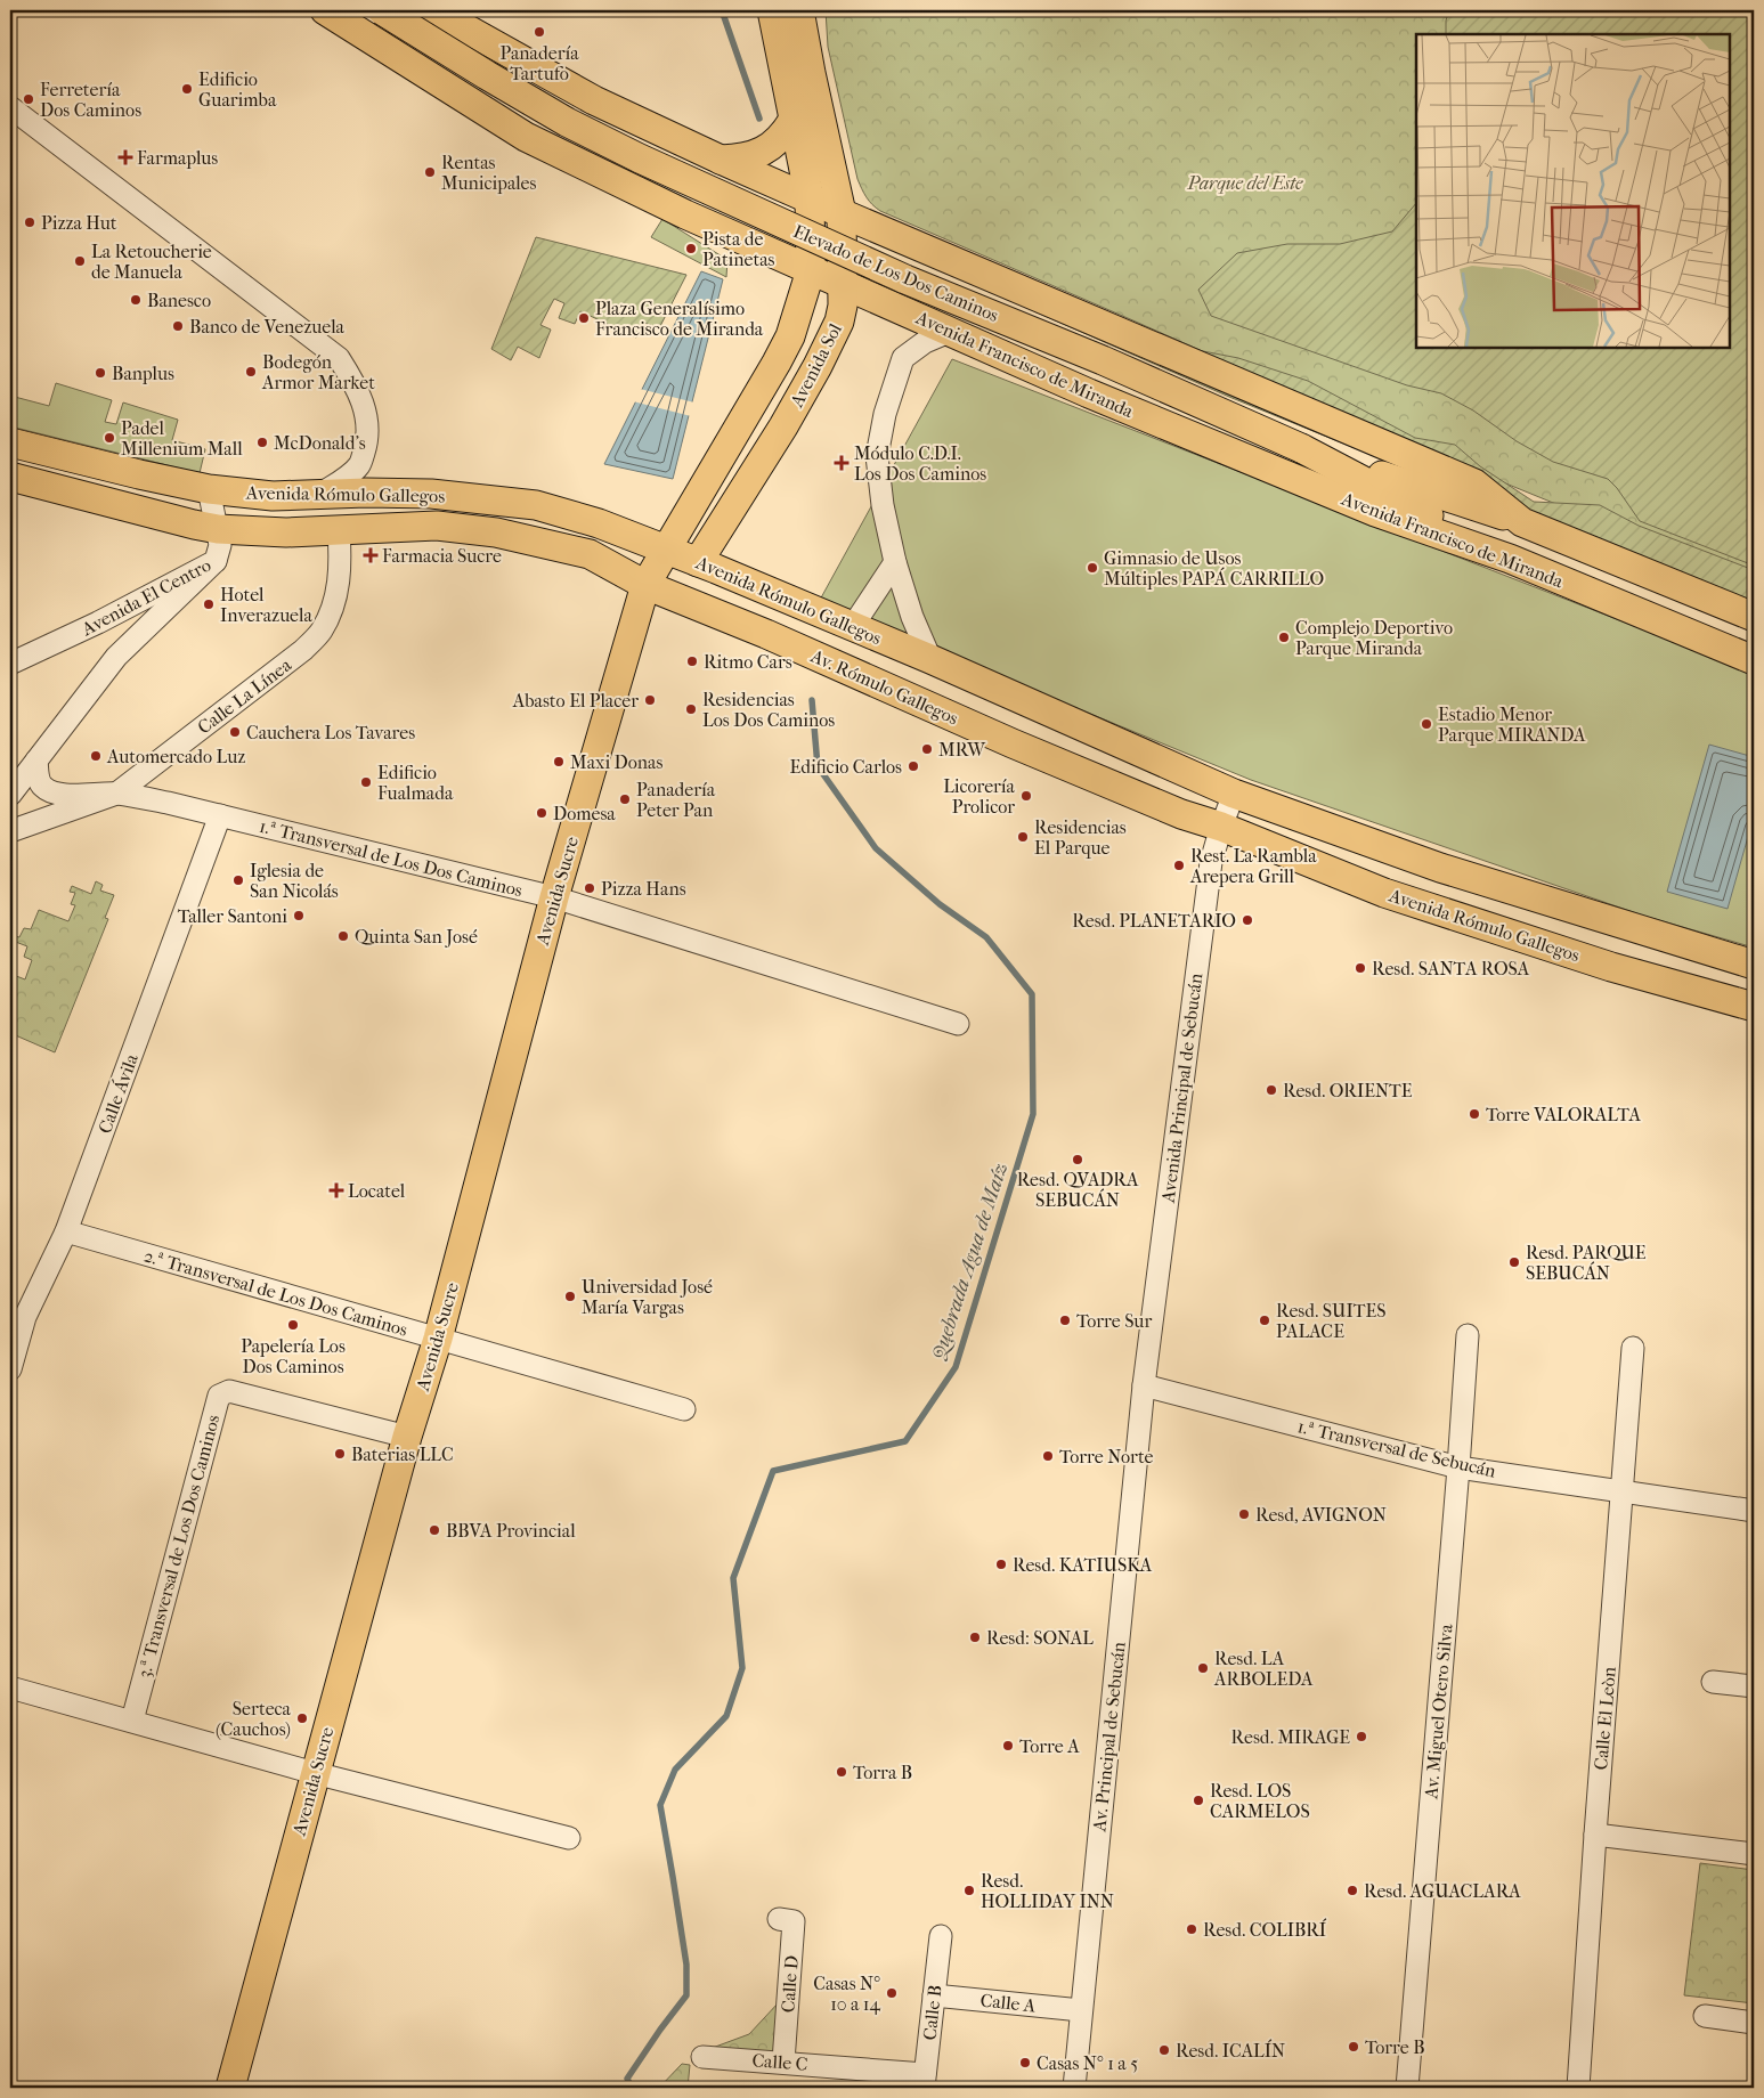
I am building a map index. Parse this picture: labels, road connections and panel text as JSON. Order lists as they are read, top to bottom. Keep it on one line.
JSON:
{"streets":{"main road":["Elevado de Los Dos Caminos","Avenida Francisco de Miranda","Avenida Sol","Avenida Rómulo Gallegos","Av. Rómulo Gallegos","Avenida Sucre"],"street":["Avenida El Centro","Calle La Línea","1.ª Transversal de Los Dos Caminos","Avenida Principal de Sebucán","Calle Ávila","2.ª Transversal de Los Dos Caminos","1.ª Transversal de Sebucán","3.ª Transversal de Los Dos Caminos","Av. Miguel Otero Silva","Calle El Leòn","Av. Principal de Sebucán","Calle D","Calle A","Calle B","Calle C"]},"crossings":[["Elevado de Los Dos Caminos","Avenida Francisco de Miranda"],["Avenida Francisco de Miranda","Avenida Sol"],["Avenida Sol","Avenida Rómulo Gallegos"],["Avenida Sol","Av. Rómulo Gallegos"],["Avenida Sol","Avenida Sucre"],["Avenida Rómulo Gallegos","Avenida El Centro"],["Avenida Rómulo Gallegos","Av. Rómulo Gallegos"],["Avenida Rómulo Gallegos","Calle La Línea"],["Avenida Rómulo Gallegos","Avenida Sucre"],["Avenida Rómulo Gallegos","Avenida Principal de Sebucán"],["Av. Rómulo Gallegos","Avenida Sucre"],["Av. Rómulo Gallegos","Avenida Principal de Sebucán"],["Calle La Línea","1.ª Transversal de Los Dos Caminos"],["1.ª Transversal de Los Dos Caminos","Avenida Sucre"],["1.ª Transversal de Los Dos Caminos","Calle Ávila"],["Avenida Sucre","2.ª Transversal de Los Dos Caminos"],["Avenida Sucre","3.ª Transversal de Los Dos Caminos"],["Avenida Principal de Sebucán","1.ª Transversal de Sebucán"],["Avenida Principal de Sebucán","Av. Principal de Sebucán"],["Calle Ávila","2.ª Transversal de Los Dos Caminos"],["1.ª Transversal de Sebucán","Av. Miguel Otero Silva"],["1.ª Transversal de Sebucán","Calle El Leòn"],["1.ª Transversal de Sebucán","Av. Principal de Sebucán"],["Av. Principal de Sebucán","Calle A"],["Calle D","Calle C"],["Calle A","Calle B"],["Calle B","Calle C"]],"water":["Quebrada Agua de Maíz"],"parks":["Parque del Este"],"places":{"other":["Panadería Tartufo","Edificio Guarimba","Ferretería Dos Caminos","Rentas Municipales","Pizza Hut","Pista de Patinetas","La Retoucherie de Manuela","Banesco","Plaza Generalísimo Francisco de Miranda","Banco de Venezuela","Bodegón Armor Market","Banplus","Padel Millenium Mall","McDonald's","Gimnasio de Usos Múltiples PAPÁ CARRILLO","Hotel Inverazuela","Complejo Deportivo Parque Miranda","Ritmo Cars","Abasto El Placer","Residencias Los Dos Caminos","Estadio Menor Parque MIRANDA","Cauchera Los Tavares","MRW","Automercado Luz","Maxi Donas","Edificio Carlos","Edificio Fualmada","Licorería Prolicor","Panadería Peter Pan","Domesa","Residencias El Parque","Rest. La Rambla Arepera Grill","Iglesia de San Nicolás","Pizza Hans","Taller Santoni","Resd. PLANETARIO","Quinta San José","Resd. SANTA ROSA","Resd. ORIENTE","Torre VALORALTA","Resd. QVADRA SEBUCÁN","Resd. PARQUE SEBUCÁN","Universidad José María Vargas","Torre Sur","Resd. SUITES PALACE","Papelería Los Dos Caminos","Baterias LLC","Torre Norte","Resd, AVIGNON","BBVA Provincial","Resd. KATIUSKA","Resd: SONAL","Resd. LA ARBOLEDA","Serteca (Cauchos)","Resd. MIRAGE","Torre A","Torra B","Resd. LOS CARMELOS","Resd. HOLLIDAY INN","Resd. AGUACLARA","Resd. COLIBRÍ","Casas N° 10 a 14","Torre B","Resd. ICALÍN","Casas N° 1 a 5"],"health":["Farmaplus","Módulo C.D.I. Los Dos Caminos","Farmacia Sucre","Locatel"]}}
